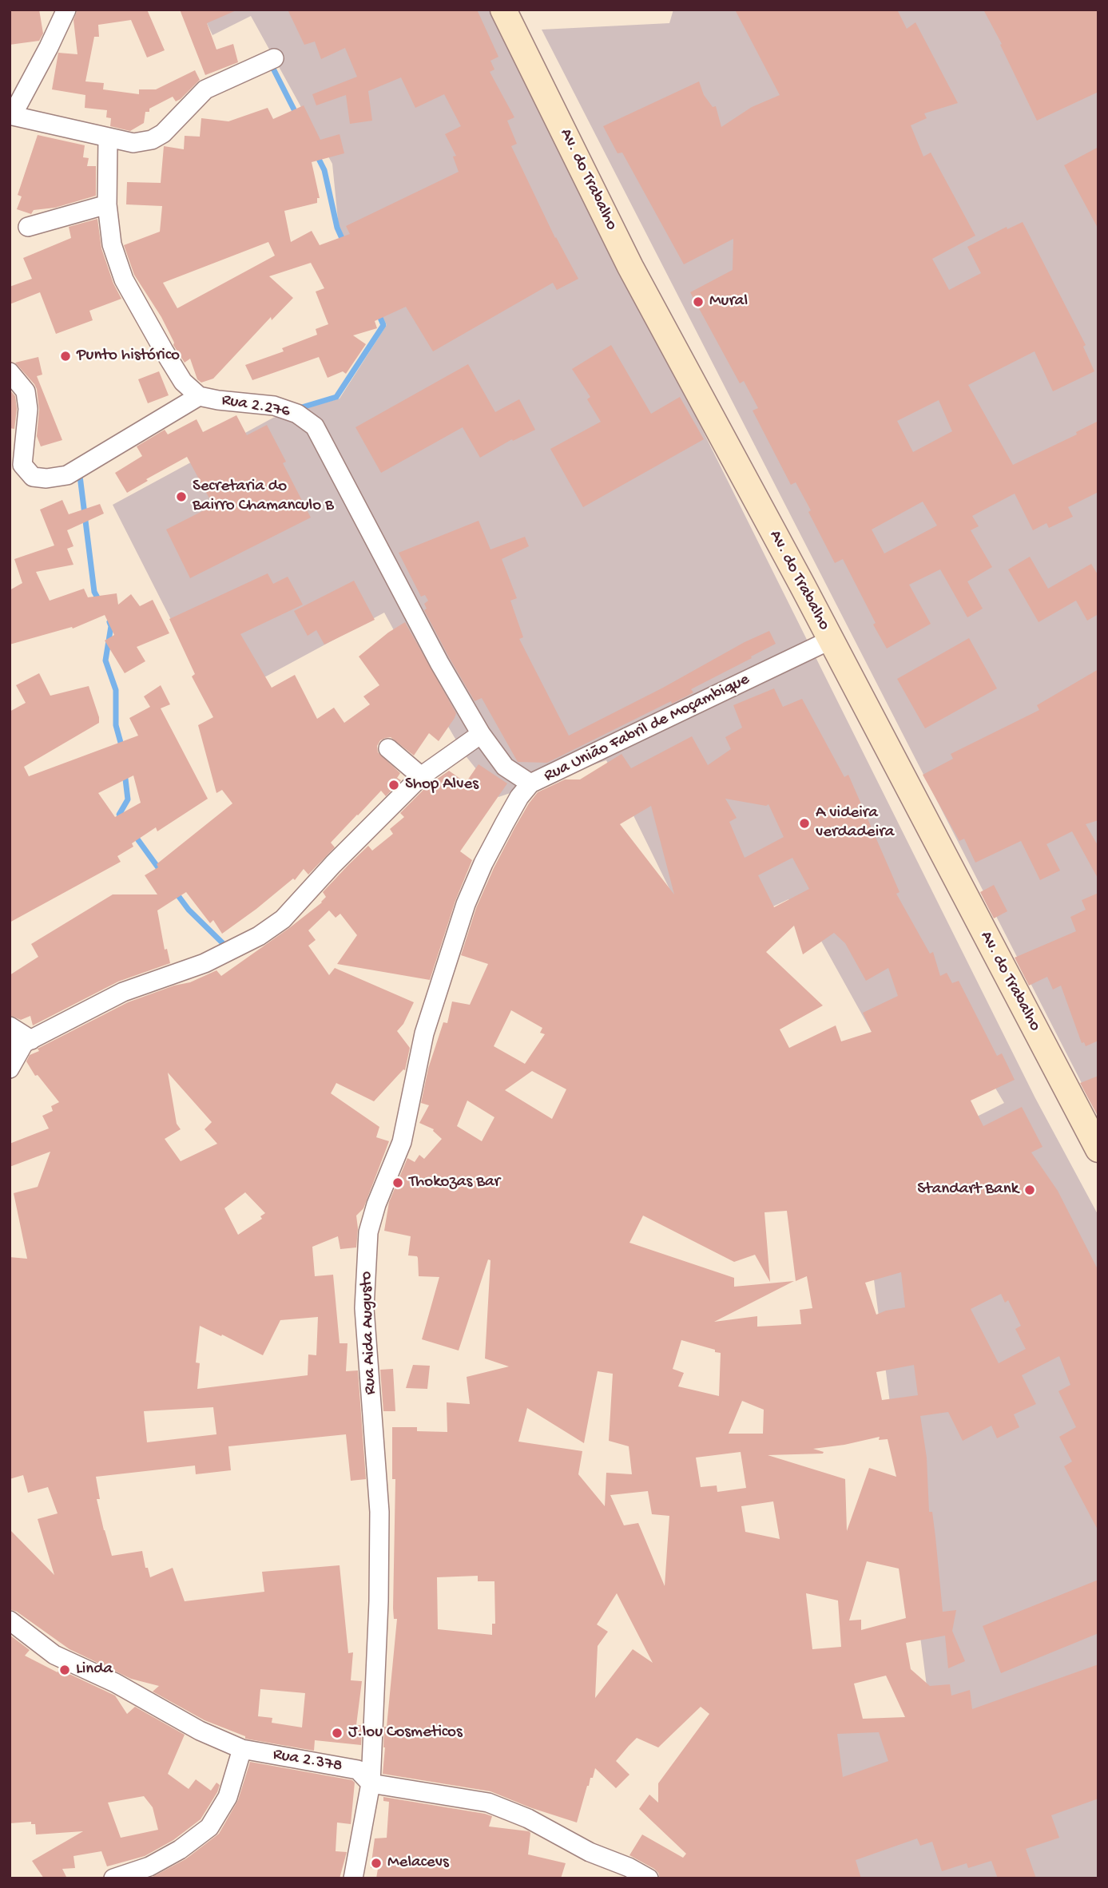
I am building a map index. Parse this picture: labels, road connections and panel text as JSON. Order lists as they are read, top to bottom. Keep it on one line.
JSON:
{"streets":{"main road":["Av. do Trabalho"],"street":["Rua 2.276","Rua União Fabril de Moçambique","Rua Aida Augusto","Rua 2.378"]},"crossings":[["Av. do Trabalho","Rua União Fabril de Moçambique"],["Rua 2.276","Rua União Fabril de Moçambique"],["Rua União Fabril de Moçambique","Rua Aida Augusto"],["Rua Aida Augusto","Rua 2.378"]],"places":["Mural","Punto histórico","Secretaria do Bairro Chamanculo B","Shop Alves","A videira verdadeira","Thokozas Bar","Standart Bank","Linda","J.lou Cosmeticos","Melacevs"]}
